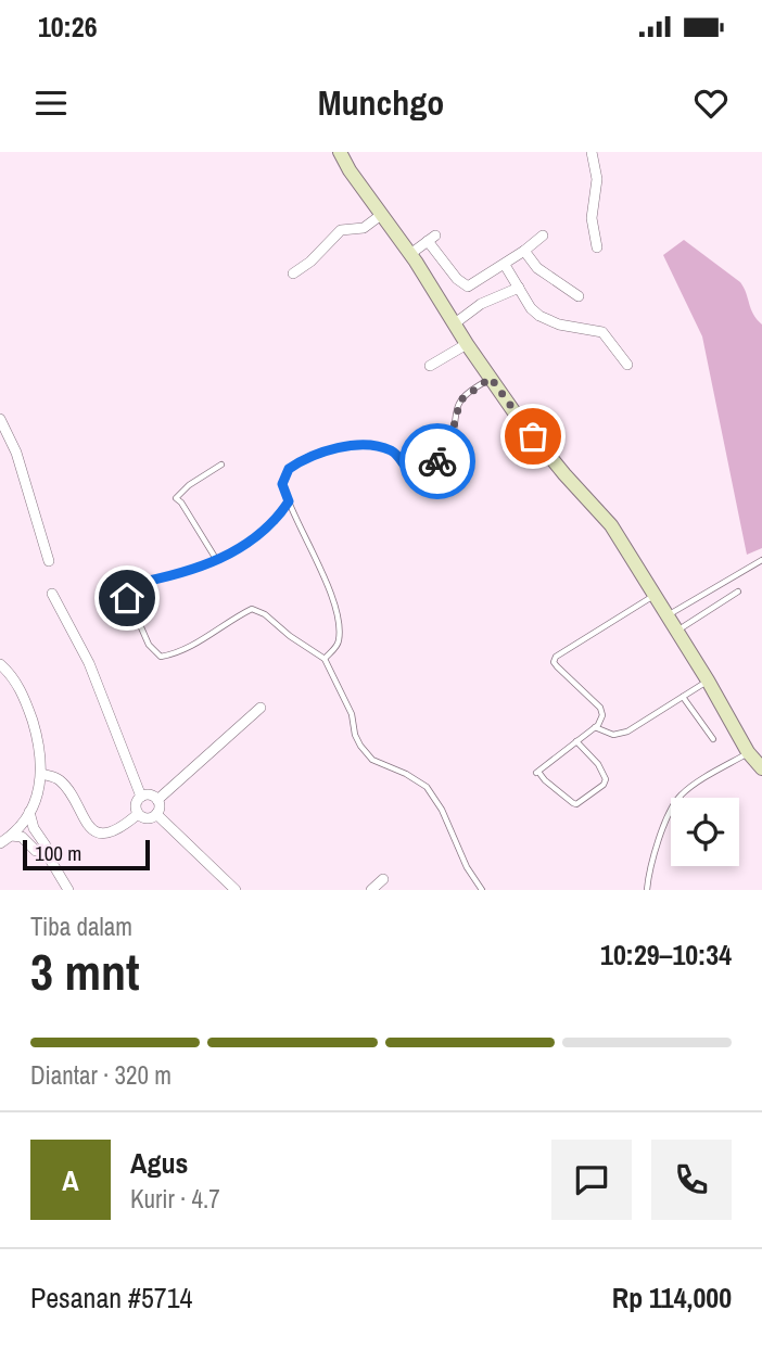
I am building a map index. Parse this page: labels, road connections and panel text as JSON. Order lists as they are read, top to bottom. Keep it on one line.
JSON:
{"scale_bar":"100 m","page":{"status":"10:26","header":"Munchgo","scale":"100 m","heading":["3 mnt","Tiba dalam","10:29–10:34"],"panel":["Agus","Kurir · 4.7","Pesanan #5714","Rp 114,000"],"bar":"Diantar · 320 m","round":"A"}}
